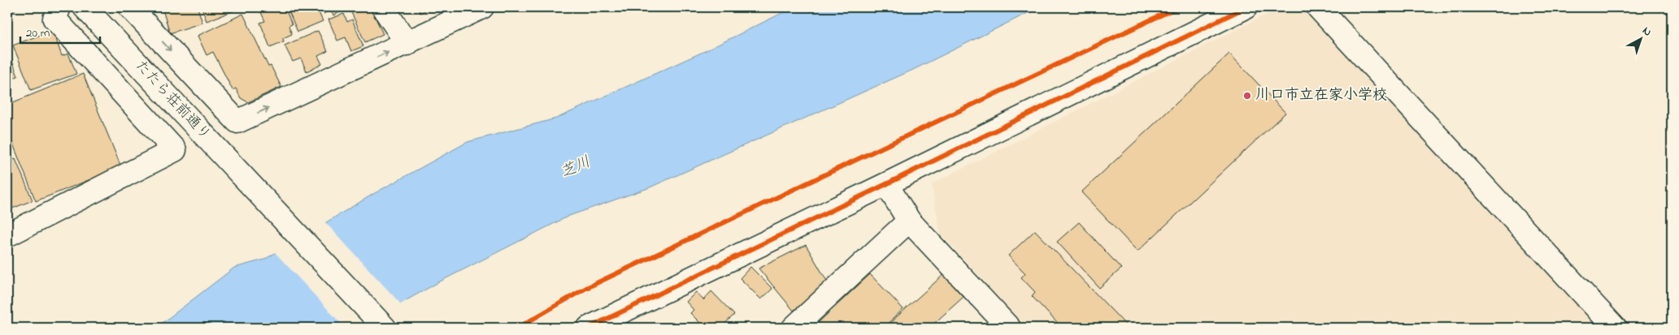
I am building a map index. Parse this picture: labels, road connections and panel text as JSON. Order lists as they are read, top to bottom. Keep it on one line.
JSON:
{"streets":{"street":["たたら荘前通り"]},"water":["芝川"],"places":["川口市立在家小学校"],"scale_bar":"20 m","north":"top right"}
